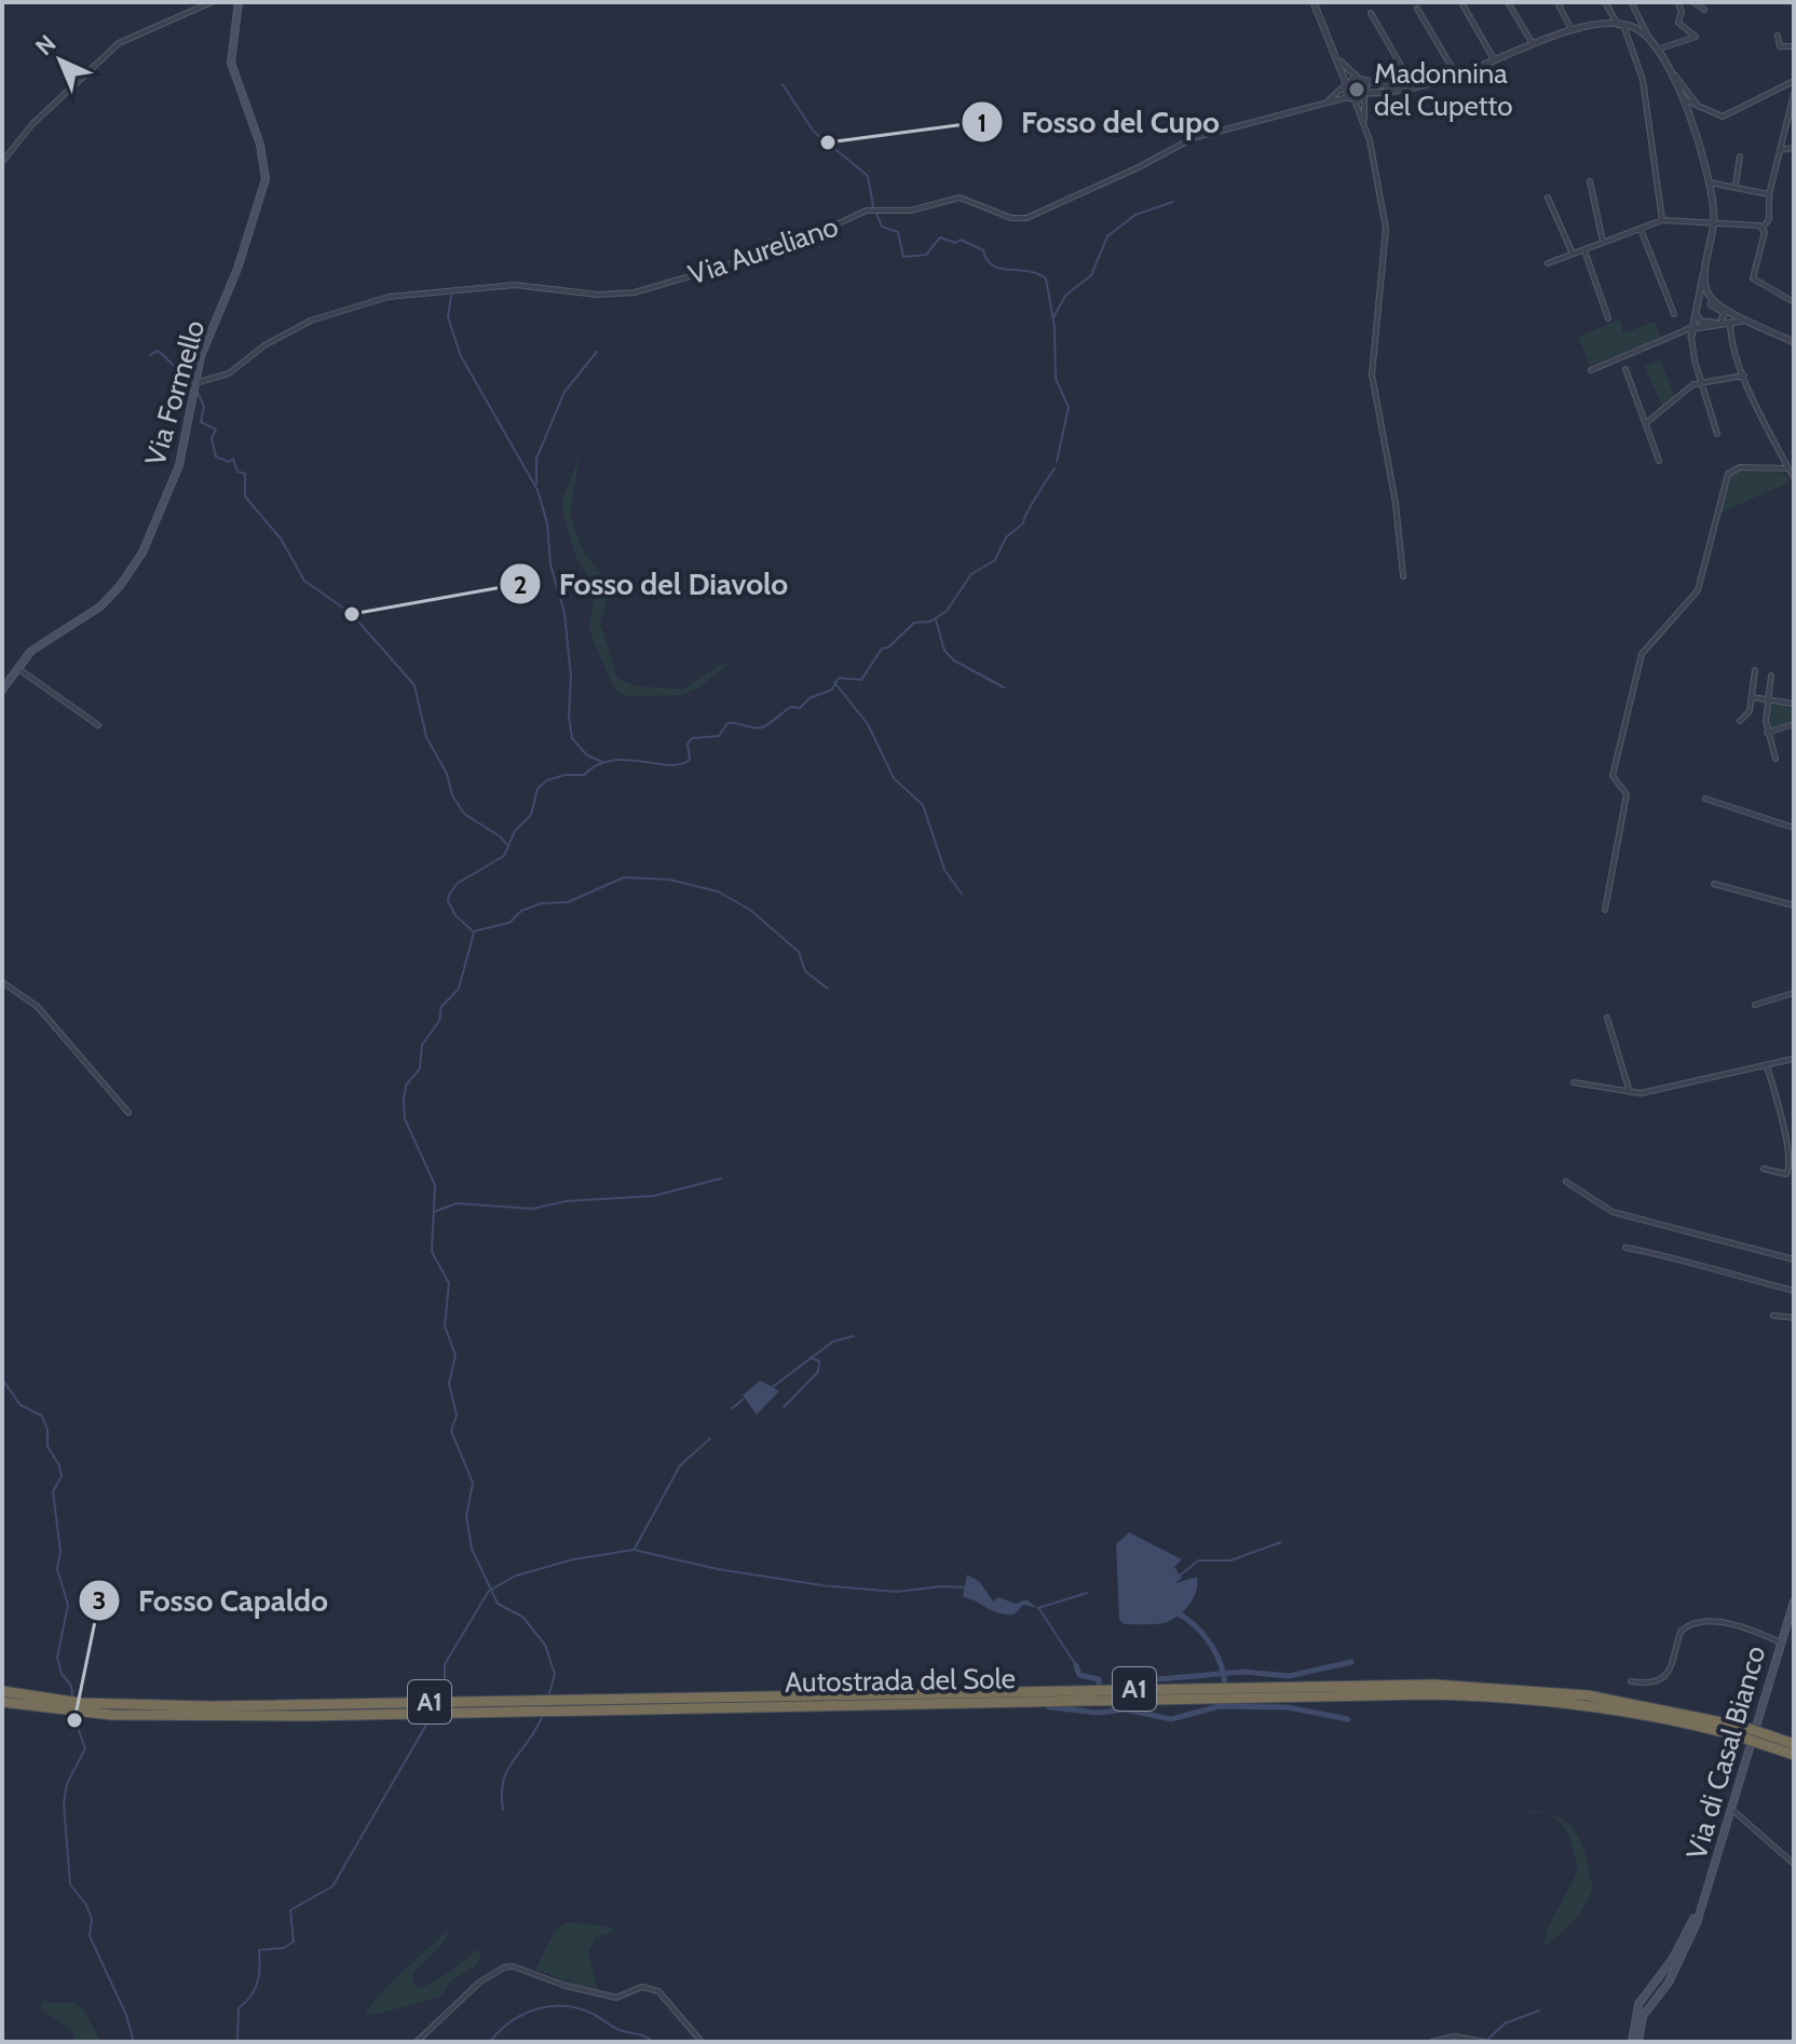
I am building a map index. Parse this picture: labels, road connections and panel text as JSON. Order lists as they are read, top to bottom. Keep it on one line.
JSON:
{"streets":{"highway":["Autostrada del Sole","A1"],"main road":["Via Formello","Via di Casal Bianco"],"street":["Via Aureliano"]},"crossings":[["Via Aureliano","Via Formello"]],"places":["Madonnina del Cupetto","Fosso del Cupo","Fosso del Diavolo","Fosso Capaldo"],"north":"top left"}
